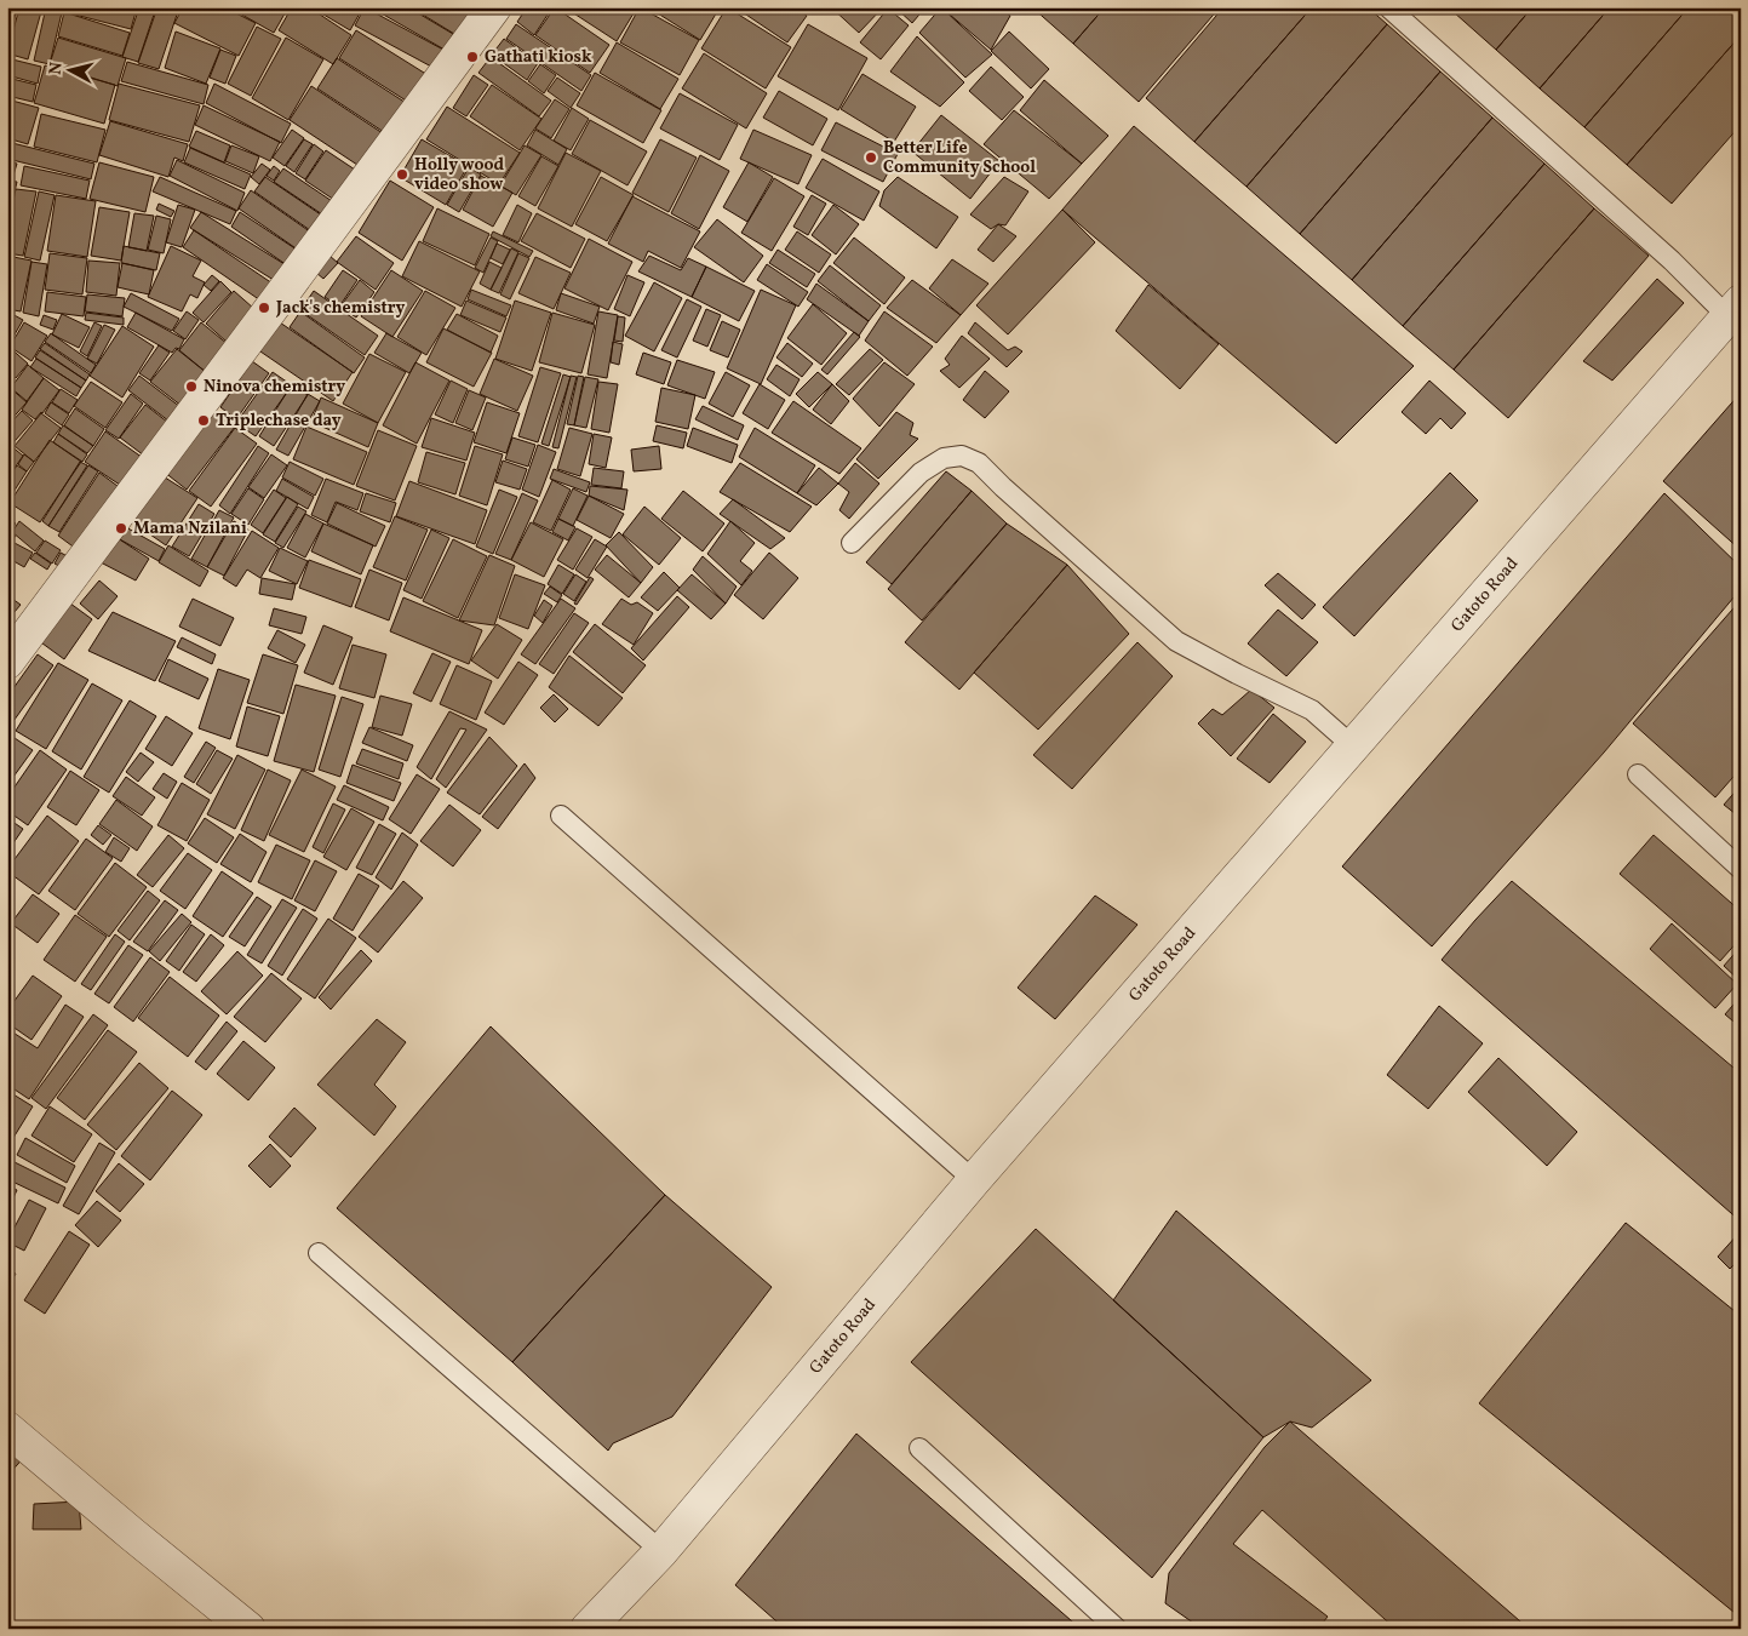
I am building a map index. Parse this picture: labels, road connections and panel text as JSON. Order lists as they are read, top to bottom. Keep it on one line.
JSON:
{"streets":{"street":["Gatoto Road"]},"places":["Gathati kiosk","Better Life Community School","Holly wood video show","Jack's chemistry","Ninova chemistry","Triplechase day","Mama Nzilani"],"north":"left"}
